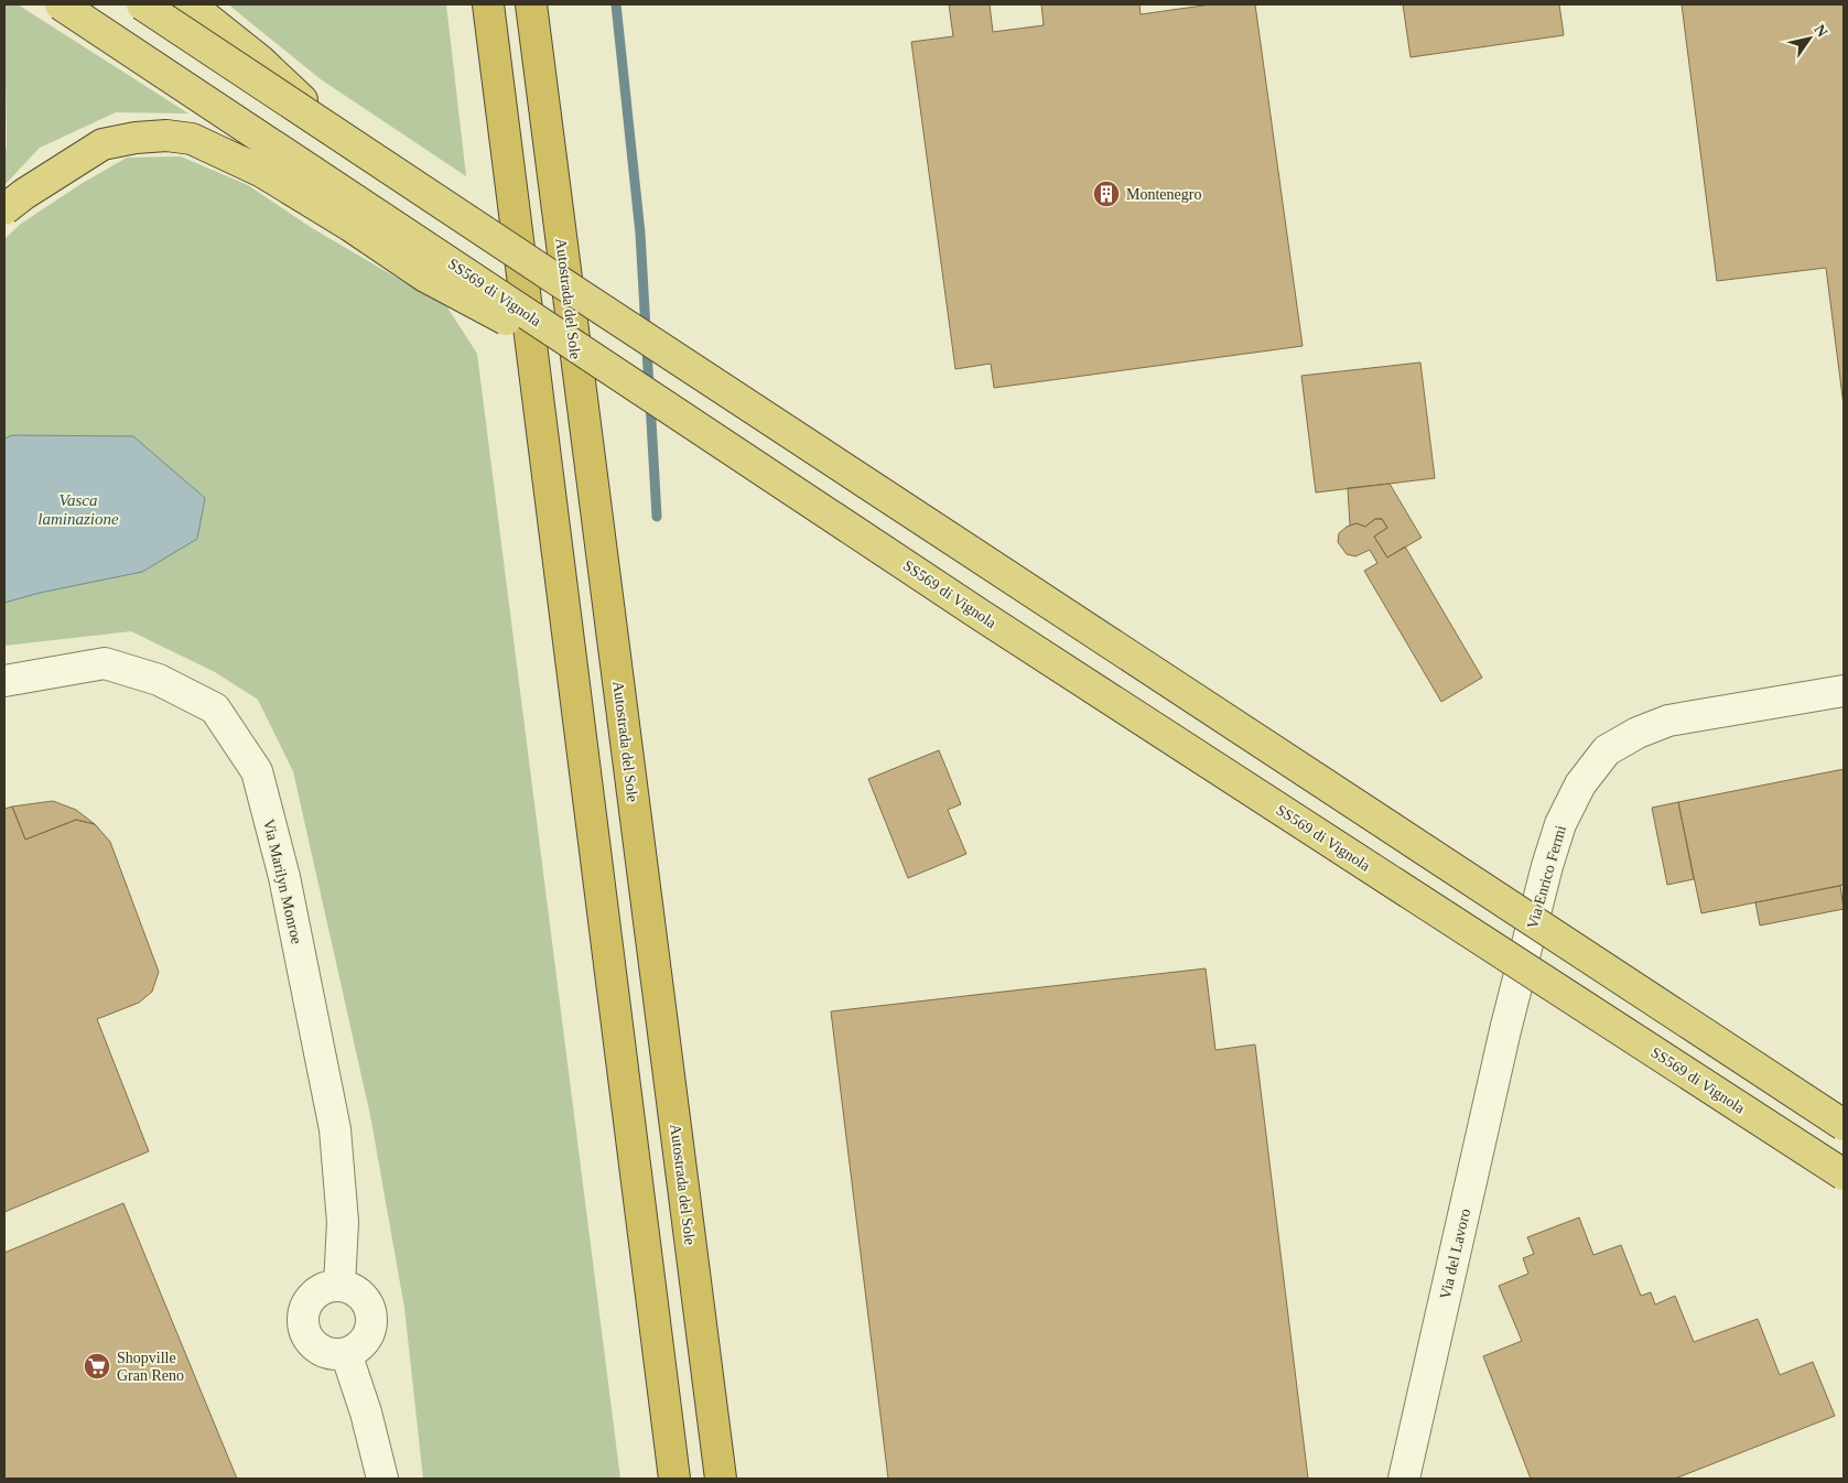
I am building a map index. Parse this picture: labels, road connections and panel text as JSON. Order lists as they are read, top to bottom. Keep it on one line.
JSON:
{"streets":{"highway":["SS569 di Vignola","Autostrada del Sole"],"street":["Via Enrico Fermi","Via Marilyn Monroe","Via del Lavoro"]},"crossings":[["Via Enrico Fermi","Via del Lavoro"]],"water":["Vasca laminazione"],"places":{"building":["Montenegro"],"supermarket":["Shopville Gran Reno"]},"north":"top right"}
